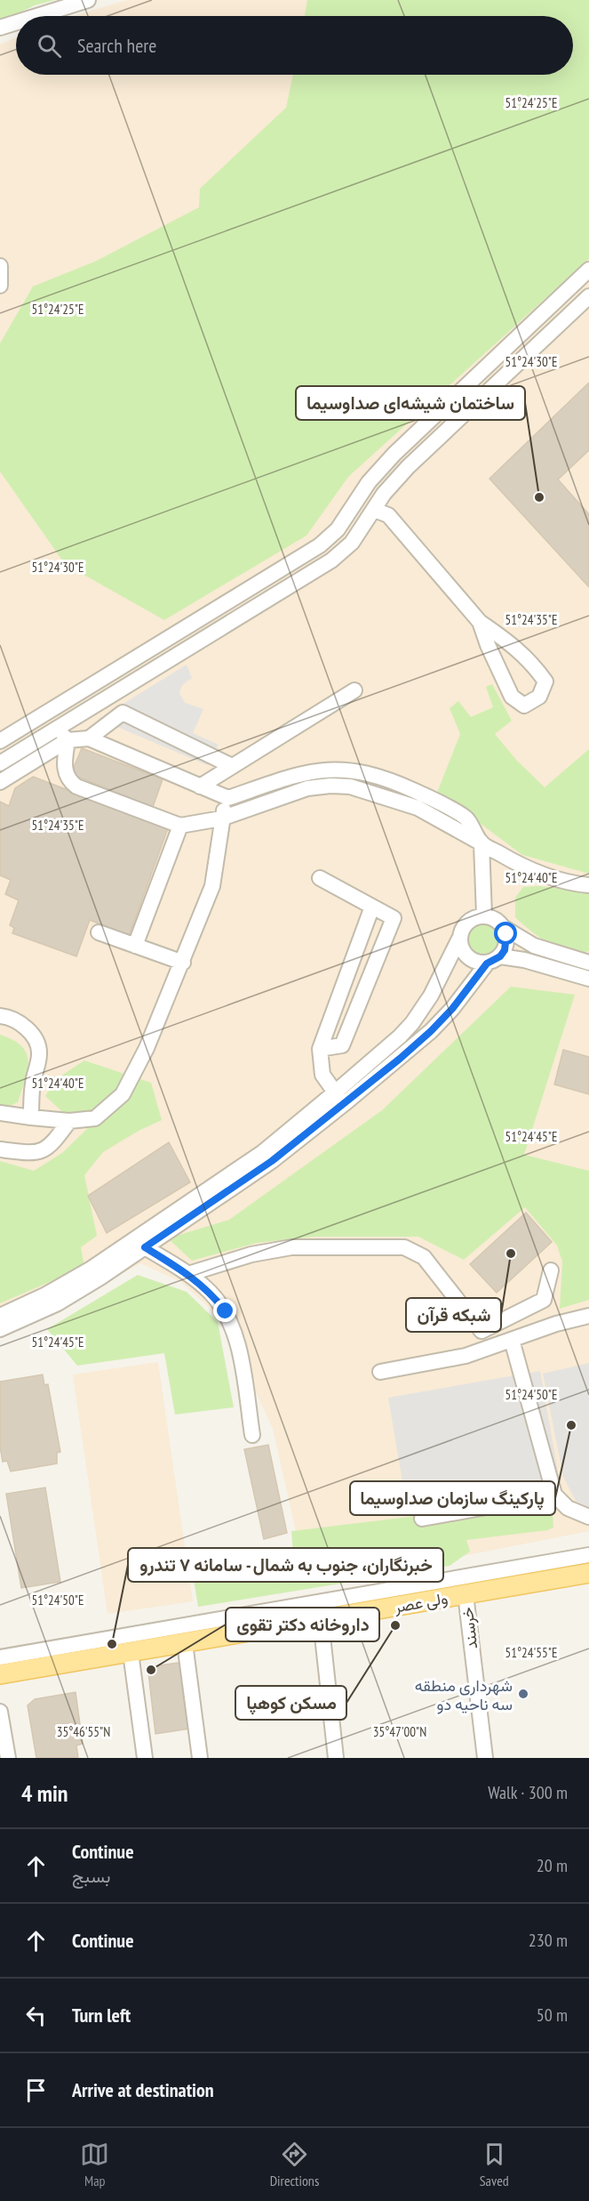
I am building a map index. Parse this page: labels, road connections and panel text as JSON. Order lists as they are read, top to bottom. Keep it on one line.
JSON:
{"streets":{"main road":["ولی عصر"],"street":["خرسند"]},"crossings":[["ولی عصر","خرسند"]],"places":["ساختمان شیشه‌ای صداوسیما","شبکه قرآن","پارکینگ سازمان صداوسیما","مسکن کوهپا","خبرنگاران، جنوب به شمال - سامانه ۷ تندرو","داروخانه دکتر تقوی","شهرداری منطقه سه ناحیه دو"],"page":{"search":"Search here","heading":["4 min","Walk · 300 m"],"list":[["Continue","بسبج","20 m"],["Continue","230 m"],["Turn left","50 m"],"Arrive at destination"],"nav":["Map","Directions","Saved"]},"coordinates":["51°24'25\"E","51°24'30\"E","51°24'35\"E","51°24'40\"E","51°24'45\"E","51°24'50\"E","51°24'55\"E","35°46'55\"N","35°47'00\"N"]}
